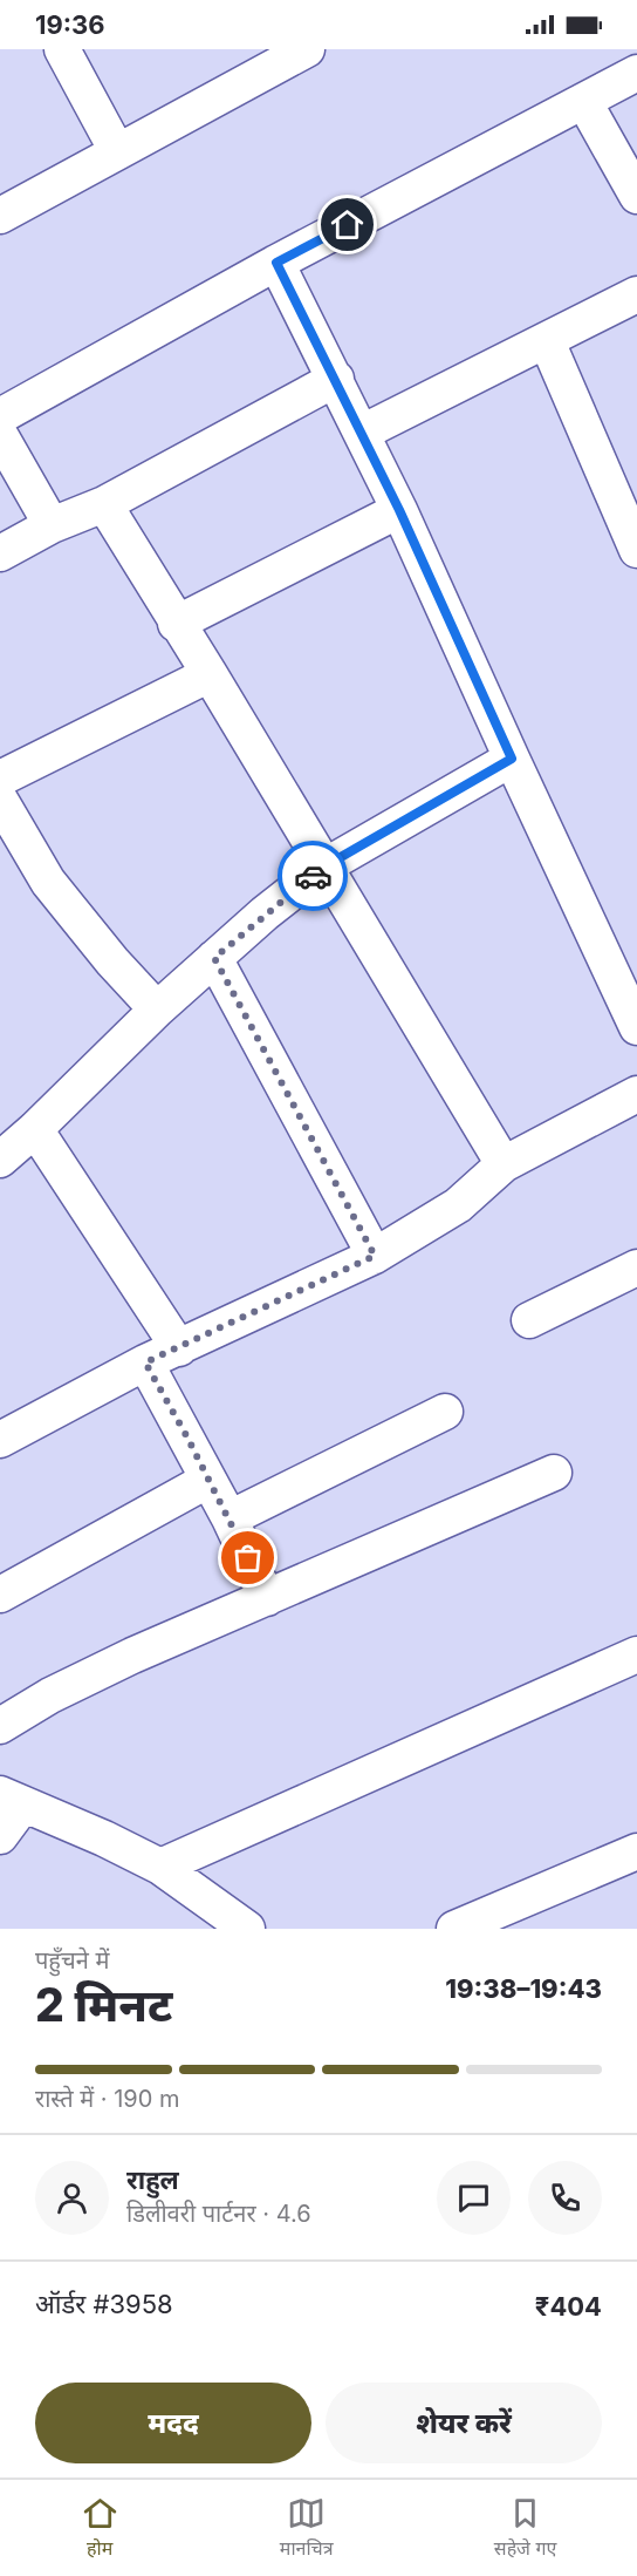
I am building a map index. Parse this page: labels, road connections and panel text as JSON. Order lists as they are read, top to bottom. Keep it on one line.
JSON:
{"page":{"status":"19:36","heading":["2 मिनट","पहुँचने में","19:38–19:43"],"panel":["राहुल","डिलीवरी पार्टनर · 4.6","ऑर्डर #3958","₹404"],"bar":"रास्ते में · 190 m","buttons":["मदद","शेयर करें"],"tabs":["होम","मानचित्र","सहेजे गए"]}}
